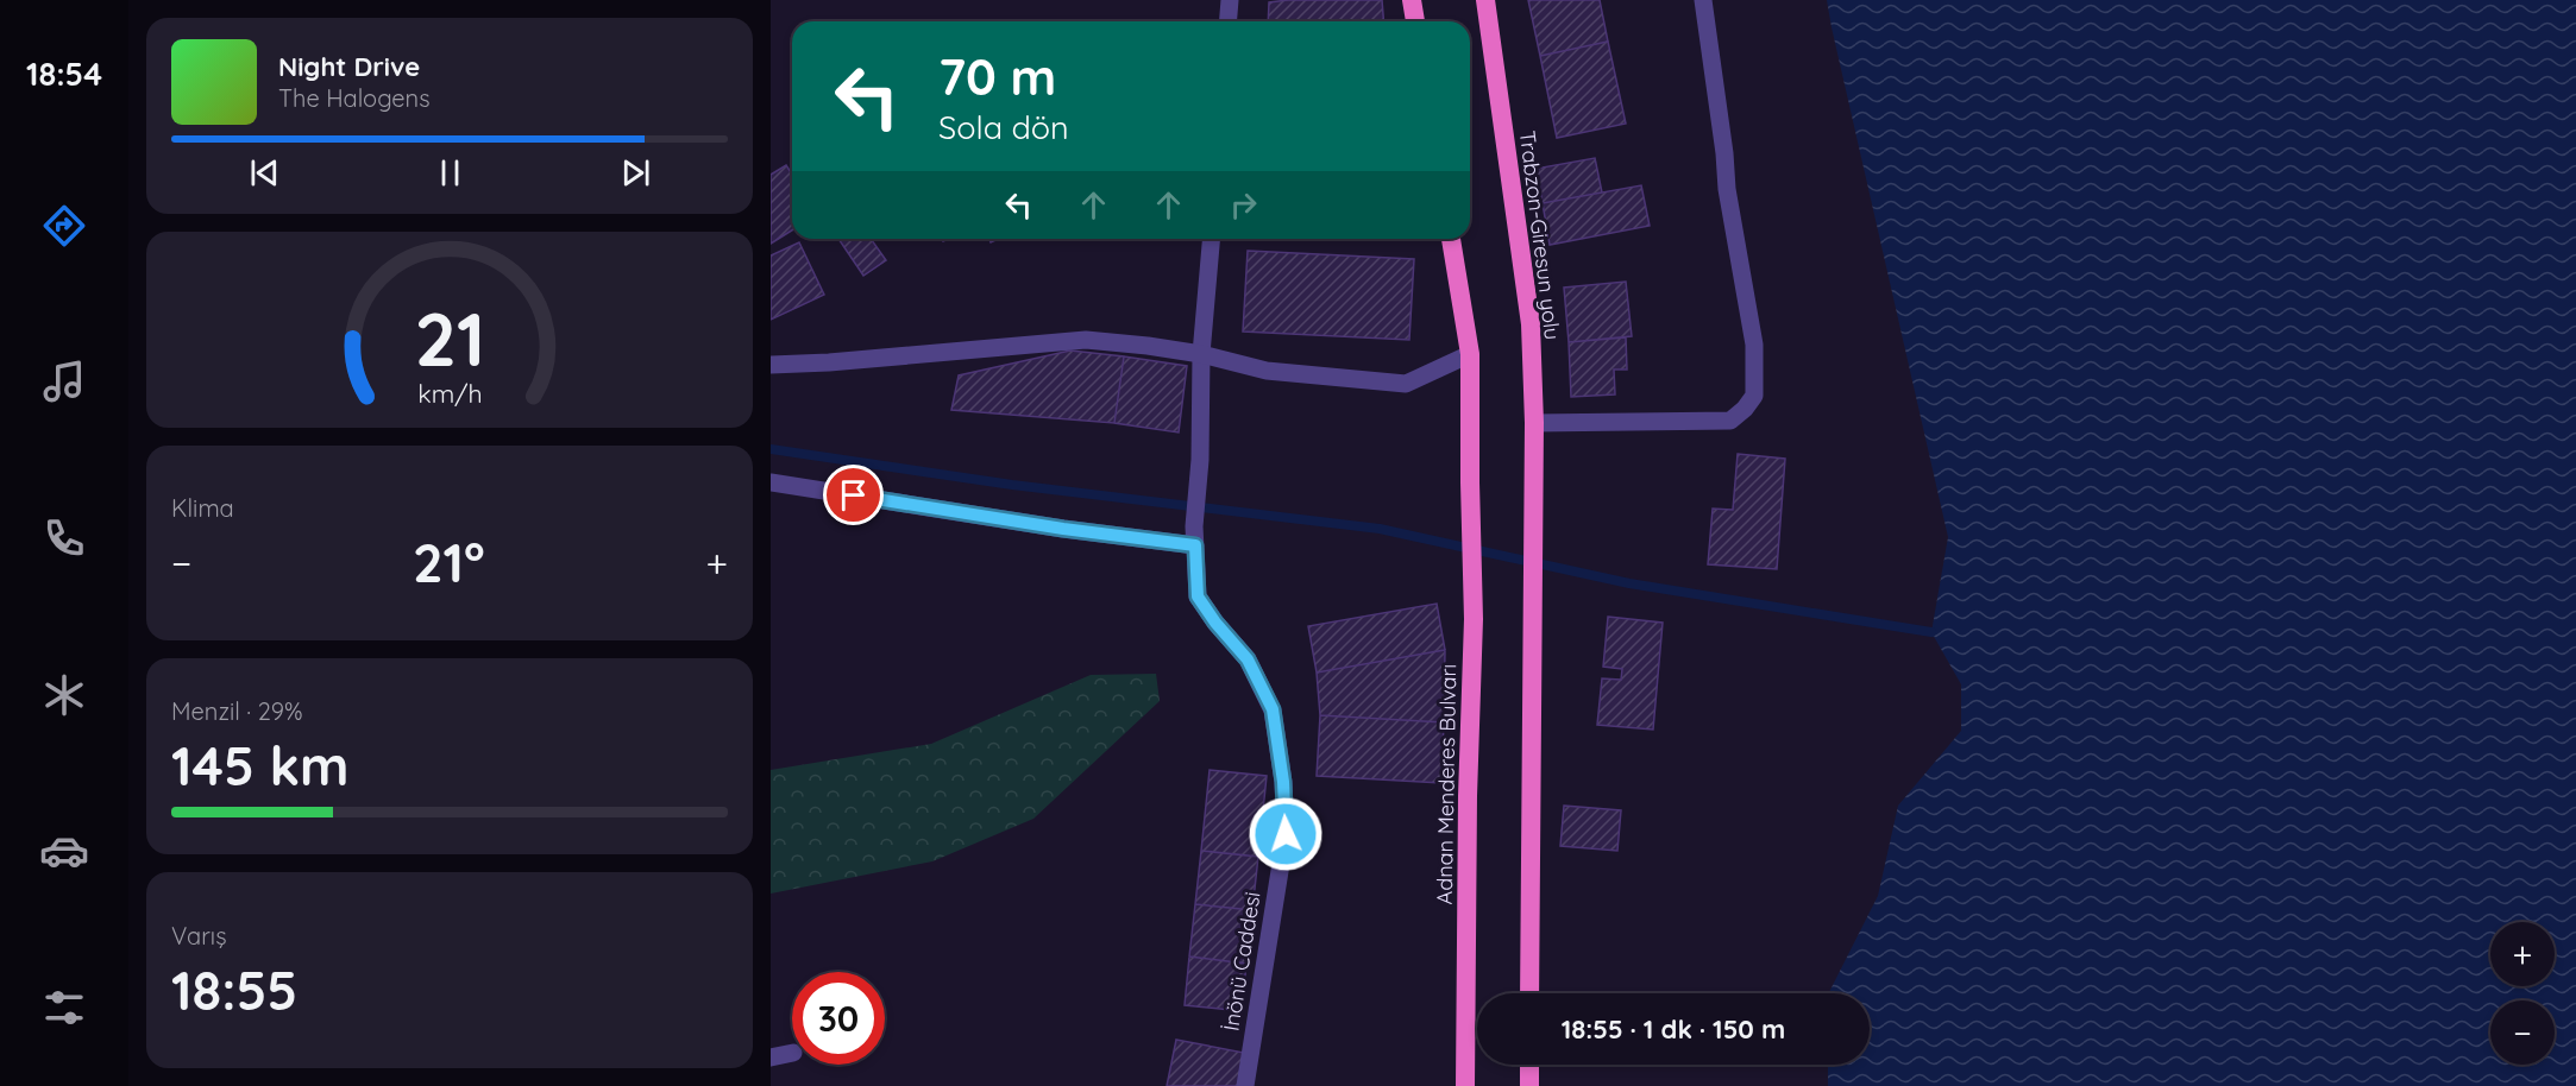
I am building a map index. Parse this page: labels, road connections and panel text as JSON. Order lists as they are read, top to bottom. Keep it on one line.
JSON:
{"streets":{"highway":["Trabzon-Giresun yolu","Adnan Menderes Bulvarı"],"street":["İnönü Caddesi"]},"page":{"tabs":"18:54","turn":["70 m","Sola dön"],"song":["Night Drive","The Halogens"],"tile":["Klima",["Menzil · 29%","145 km"],["Varış","18:55"]],"heat":["−","21°","+"],"map_buttons":["+","−"],"limit":"30","trip":"18:55 · 1 dk · 150 m","gauge":["21","km/h"]}}
